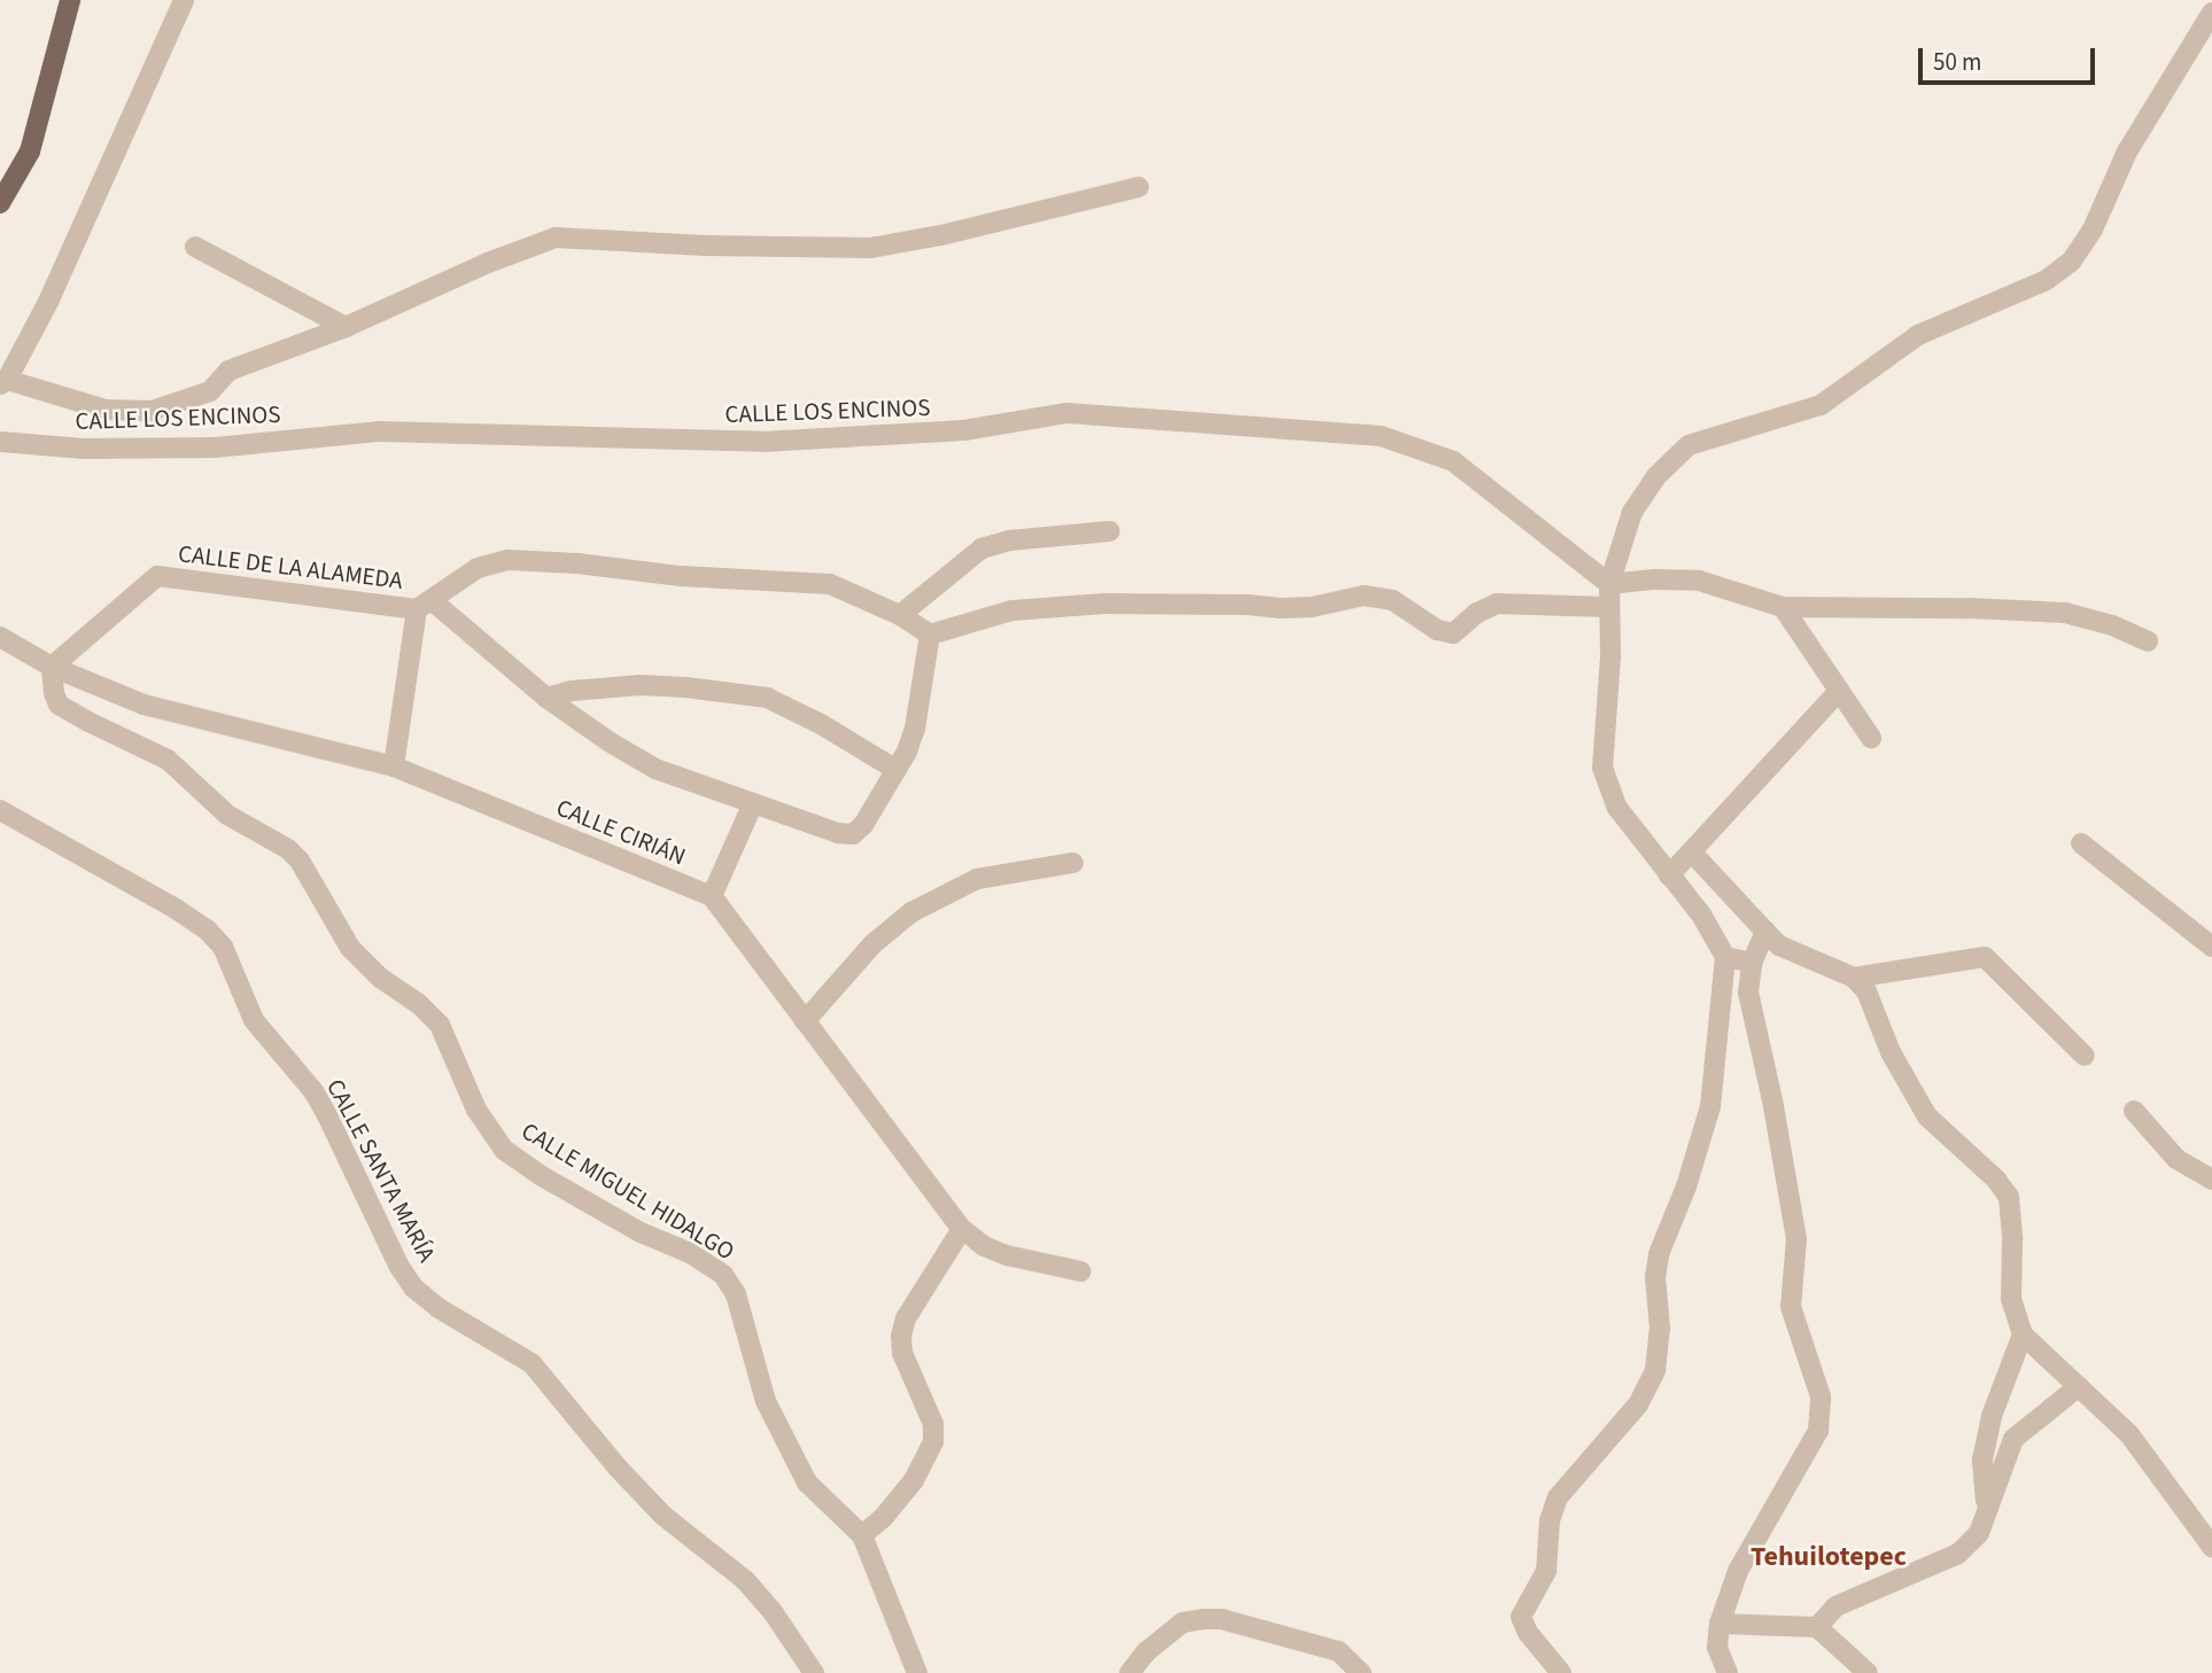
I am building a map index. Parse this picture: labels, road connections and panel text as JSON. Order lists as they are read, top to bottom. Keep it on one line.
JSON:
{"streets":{"street":["CALLE LOS ENCINOS","CALLE DE LA ALAMEDA","CALLE CIRIÁN","CALLE SANTA MARÍA","CALLE MIGUEL HIDALGO"]},"crossings":[["CALLE DE LA ALAMEDA","CALLE CIRIÁN"],["CALLE DE LA ALAMEDA","CALLE MIGUEL HIDALGO"],["CALLE CIRIÁN","CALLE MIGUEL HIDALGO"]],"districts":["Tehuilotepec"],"scale_bar":"50 m"}
